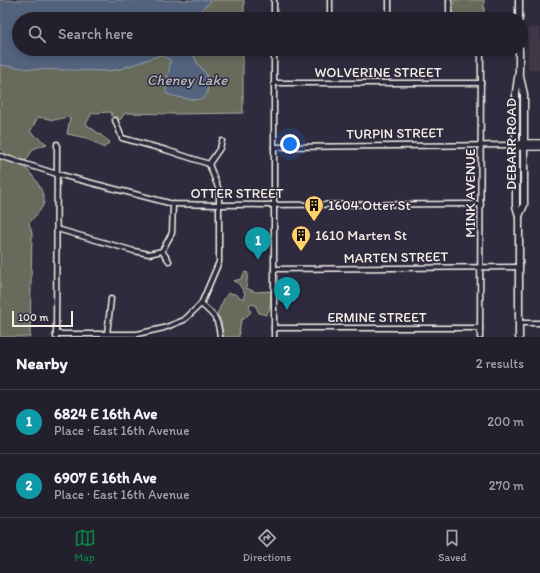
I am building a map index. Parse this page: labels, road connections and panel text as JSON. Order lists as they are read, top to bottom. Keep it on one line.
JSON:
{"streets":{"main road":["DEBARR ROAD"],"street":["WOLVERINE STREET","TURPIN STREET","OTTER STREET","MINK AVENUE","MARTEN STREET","ERMINE STREET"]},"crossings":[["WOLVERINE STREET","MINK AVENUE"],["TURPIN STREET","DEBARR ROAD"],["TURPIN STREET","MINK AVENUE"],["DEBARR ROAD","MARTEN STREET"],["OTTER STREET","MINK AVENUE"],["MINK AVENUE","MARTEN STREET"],["MINK AVENUE","ERMINE STREET"]],"water":["Cheney Lake"],"places":{"building":["1604 Otter St","1610 Marten St"]},"scale_bar":"100 m","page":{"search":"Search here","pins":["1","2"],"scale":"100 m","heading":["Nearby","2 results"],"list":[{"mark":"1","name":"6824 E 16th Ave","note":"Place · East 16th Avenue","value":"200 m"},{"mark":"2","name":"6907 E 16th Ave","note":"Place · East 16th Avenue","value":"270 m"}],"nav":["Map","Directions","Saved"]}}
